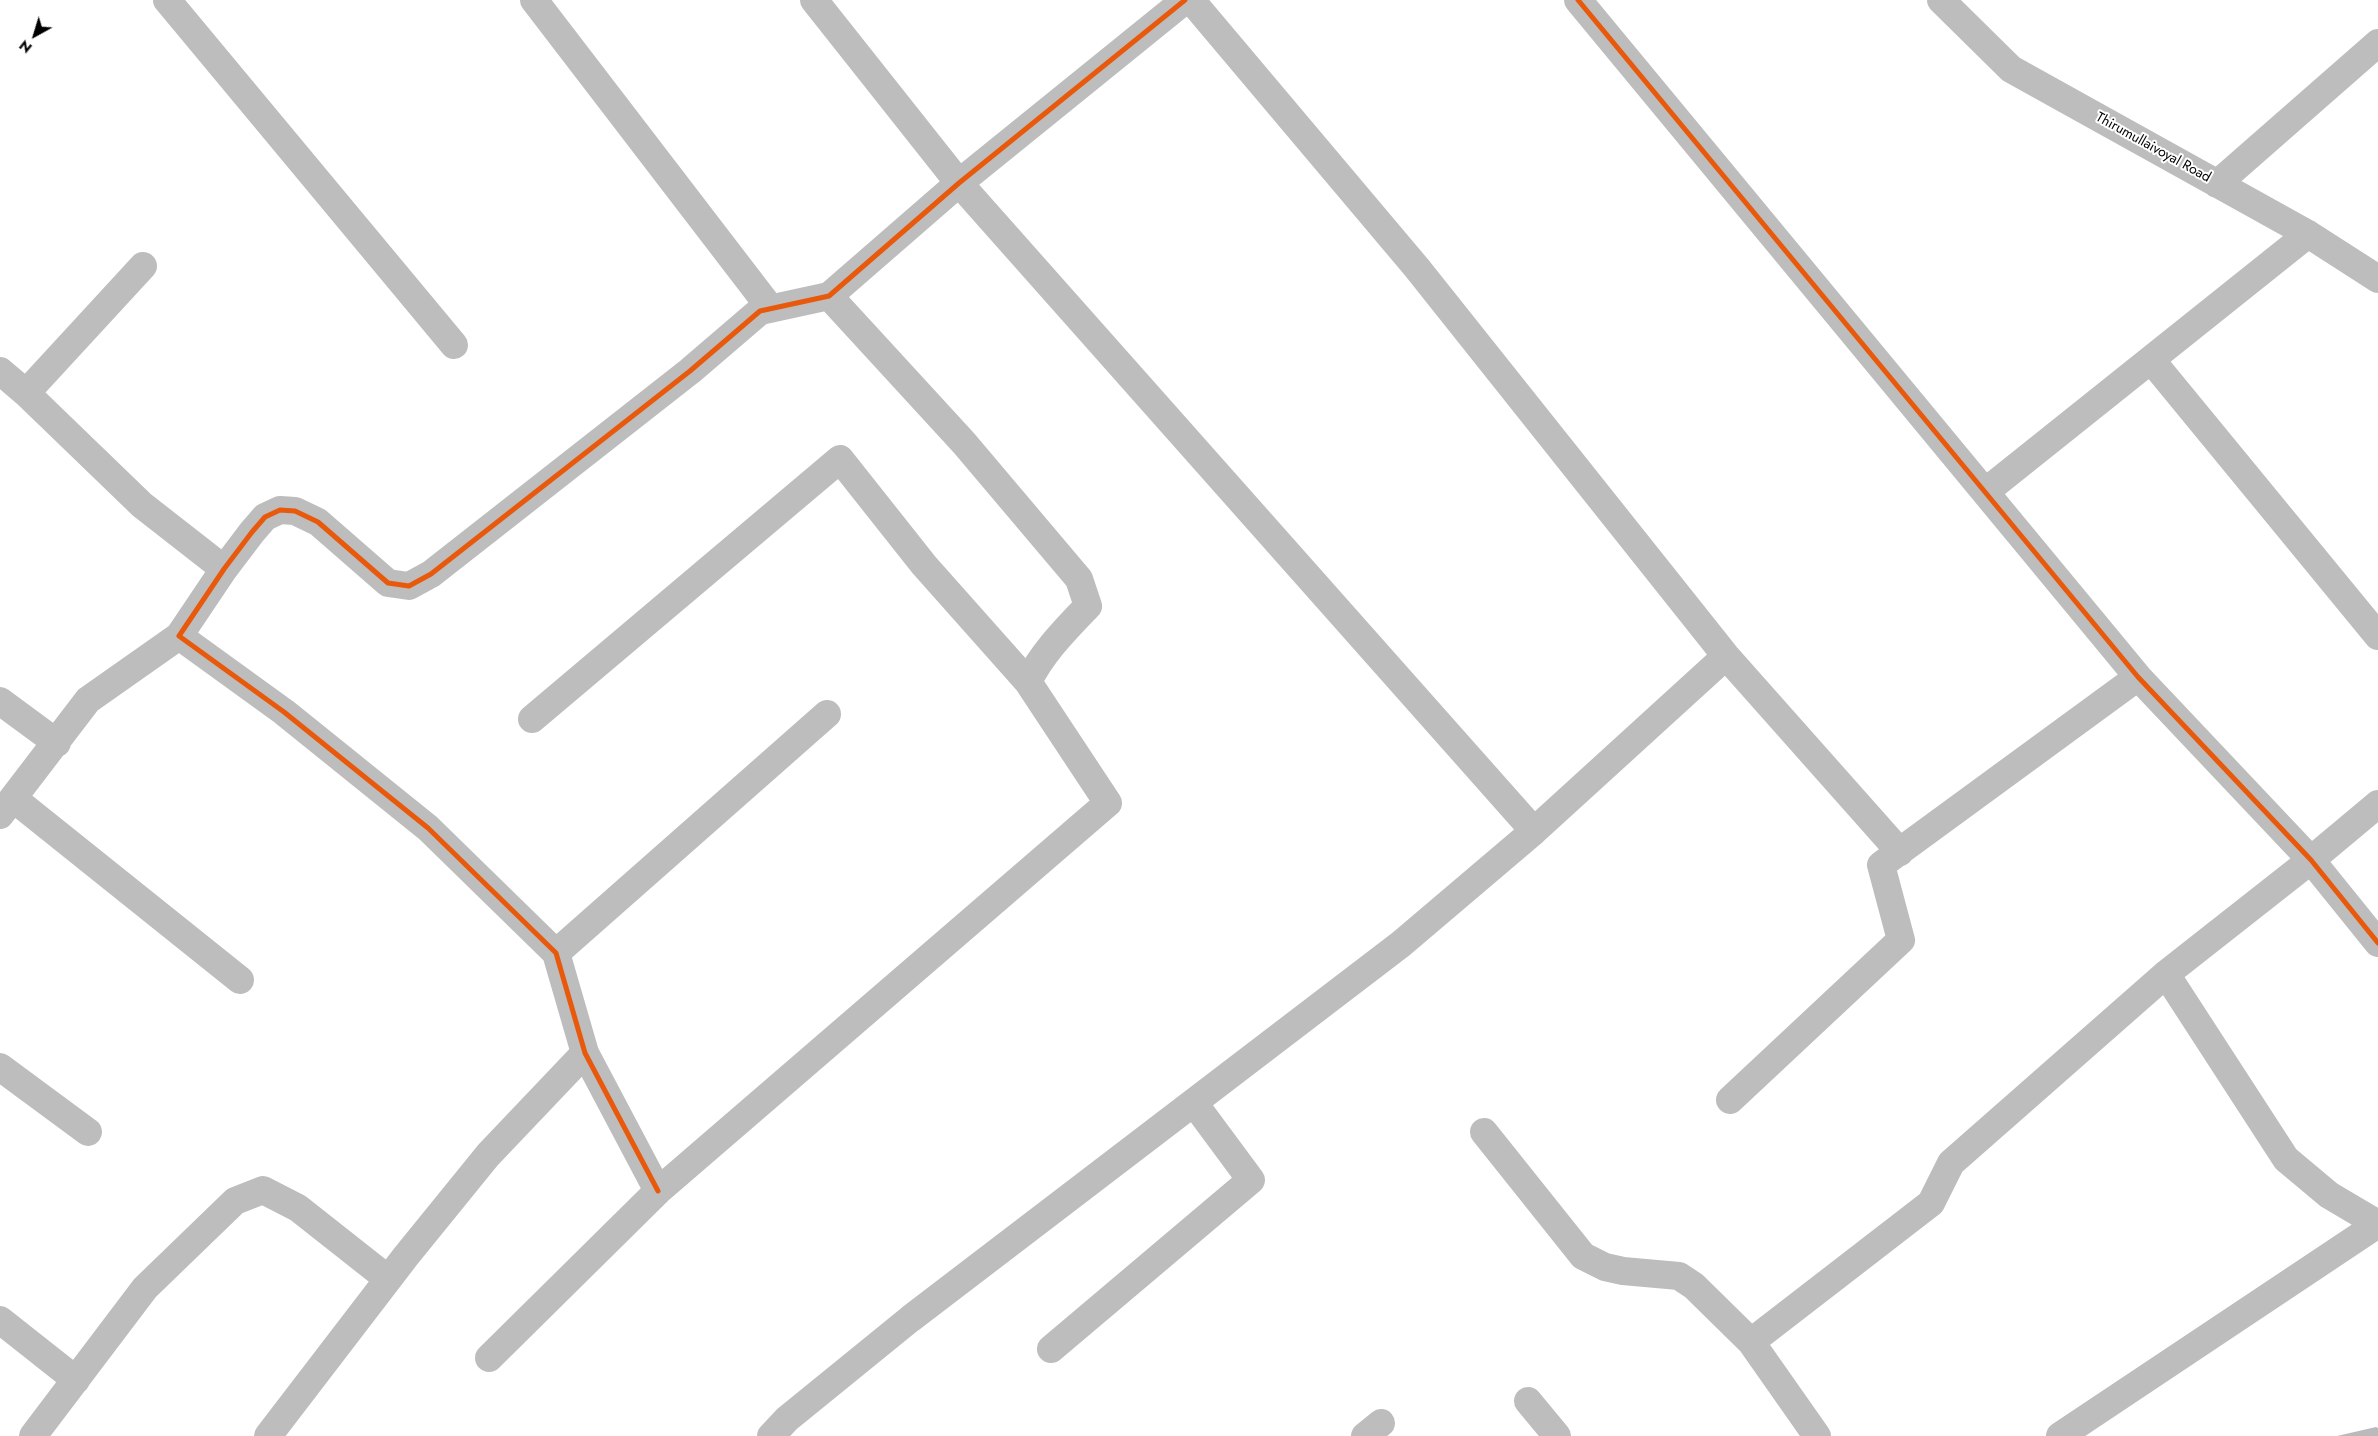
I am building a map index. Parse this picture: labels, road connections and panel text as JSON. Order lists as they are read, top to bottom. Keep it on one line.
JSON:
{"streets":{"street":["Thirumullaivoyal Road"]},"north":"bottom left"}
